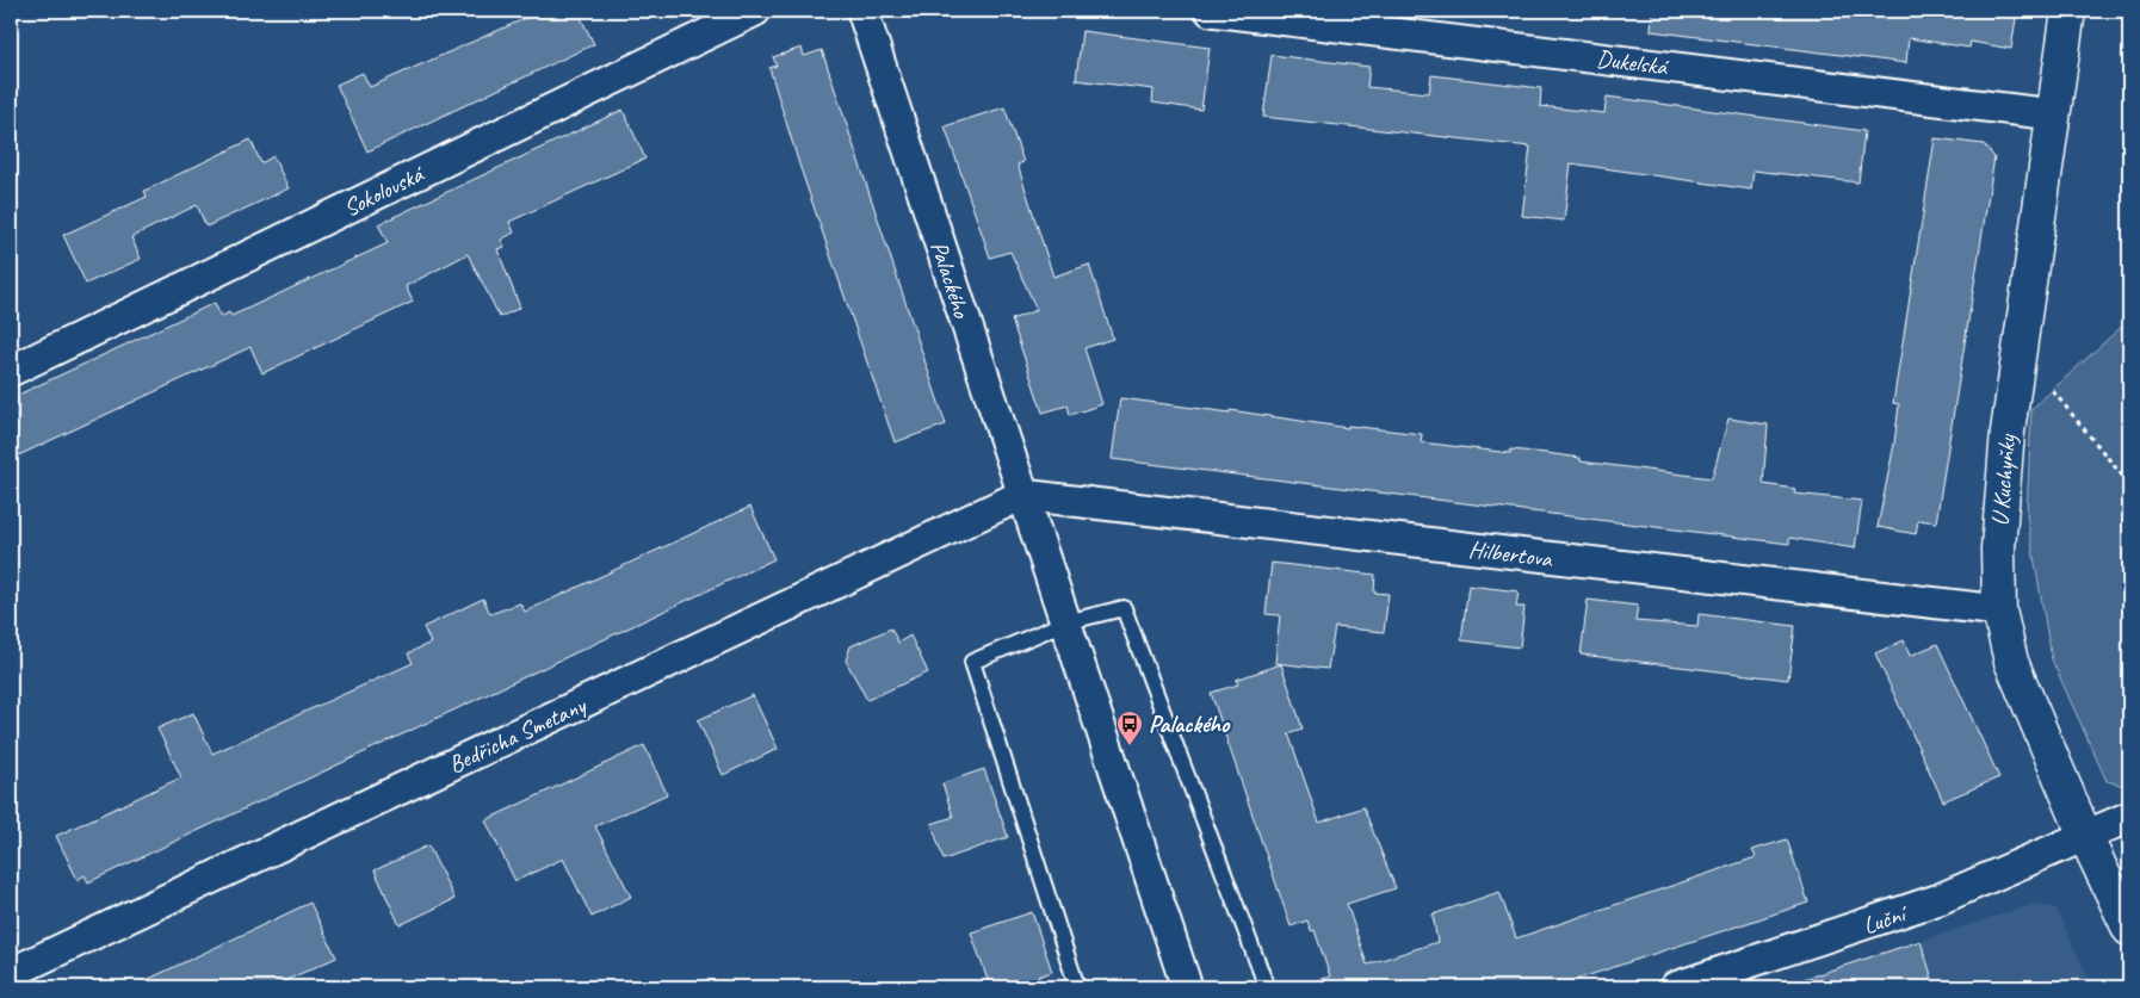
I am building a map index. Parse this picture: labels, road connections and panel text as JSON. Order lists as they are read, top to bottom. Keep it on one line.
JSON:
{"streets":{"street":["Dukelská","Sokolovská","Palackého","U Kuchyňky","Hilbertova","Bedřicha Smetany","Luční"]},"crossings":[["Dukelská","U Kuchyňky"],["Palackého","Hilbertova"],["Palackého","Bedřicha Smetany"],["U Kuchyňky","Hilbertova"],["U Kuchyňky","Luční"],["Hilbertova","Bedřicha Smetany"]],"places":{"bus stop":["Palackého"]}}
